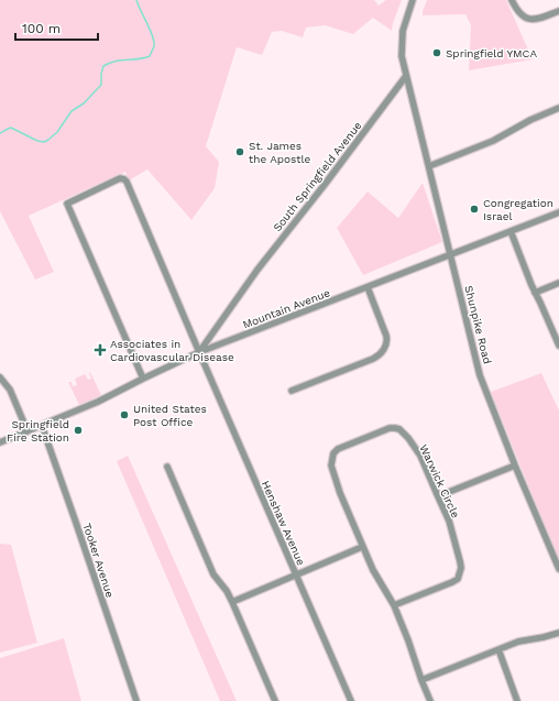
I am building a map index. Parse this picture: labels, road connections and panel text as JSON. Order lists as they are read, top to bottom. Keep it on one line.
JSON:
{"streets":{"street":["South Springfield Avenue","Mountain Avenue","Shunpike Road","Warwick Circle","Henshaw Avenue","Tooker Avenue"]},"crossings":[["South Springfield Avenue","Mountain Avenue"],["South Springfield Avenue","Shunpike Road"],["South Springfield Avenue","Henshaw Avenue"],["Mountain Avenue","Shunpike Road"],["Mountain Avenue","Henshaw Avenue"],["Mountain Avenue","Tooker Avenue"]],"places":{"other":["Springfield YMCA","St. James the Apostle","Congregation Israel","United States Post Office","Springfield Fire Station"],"health":["Associates in Cardiovascular Disease"]},"scale_bar":"100 m"}
